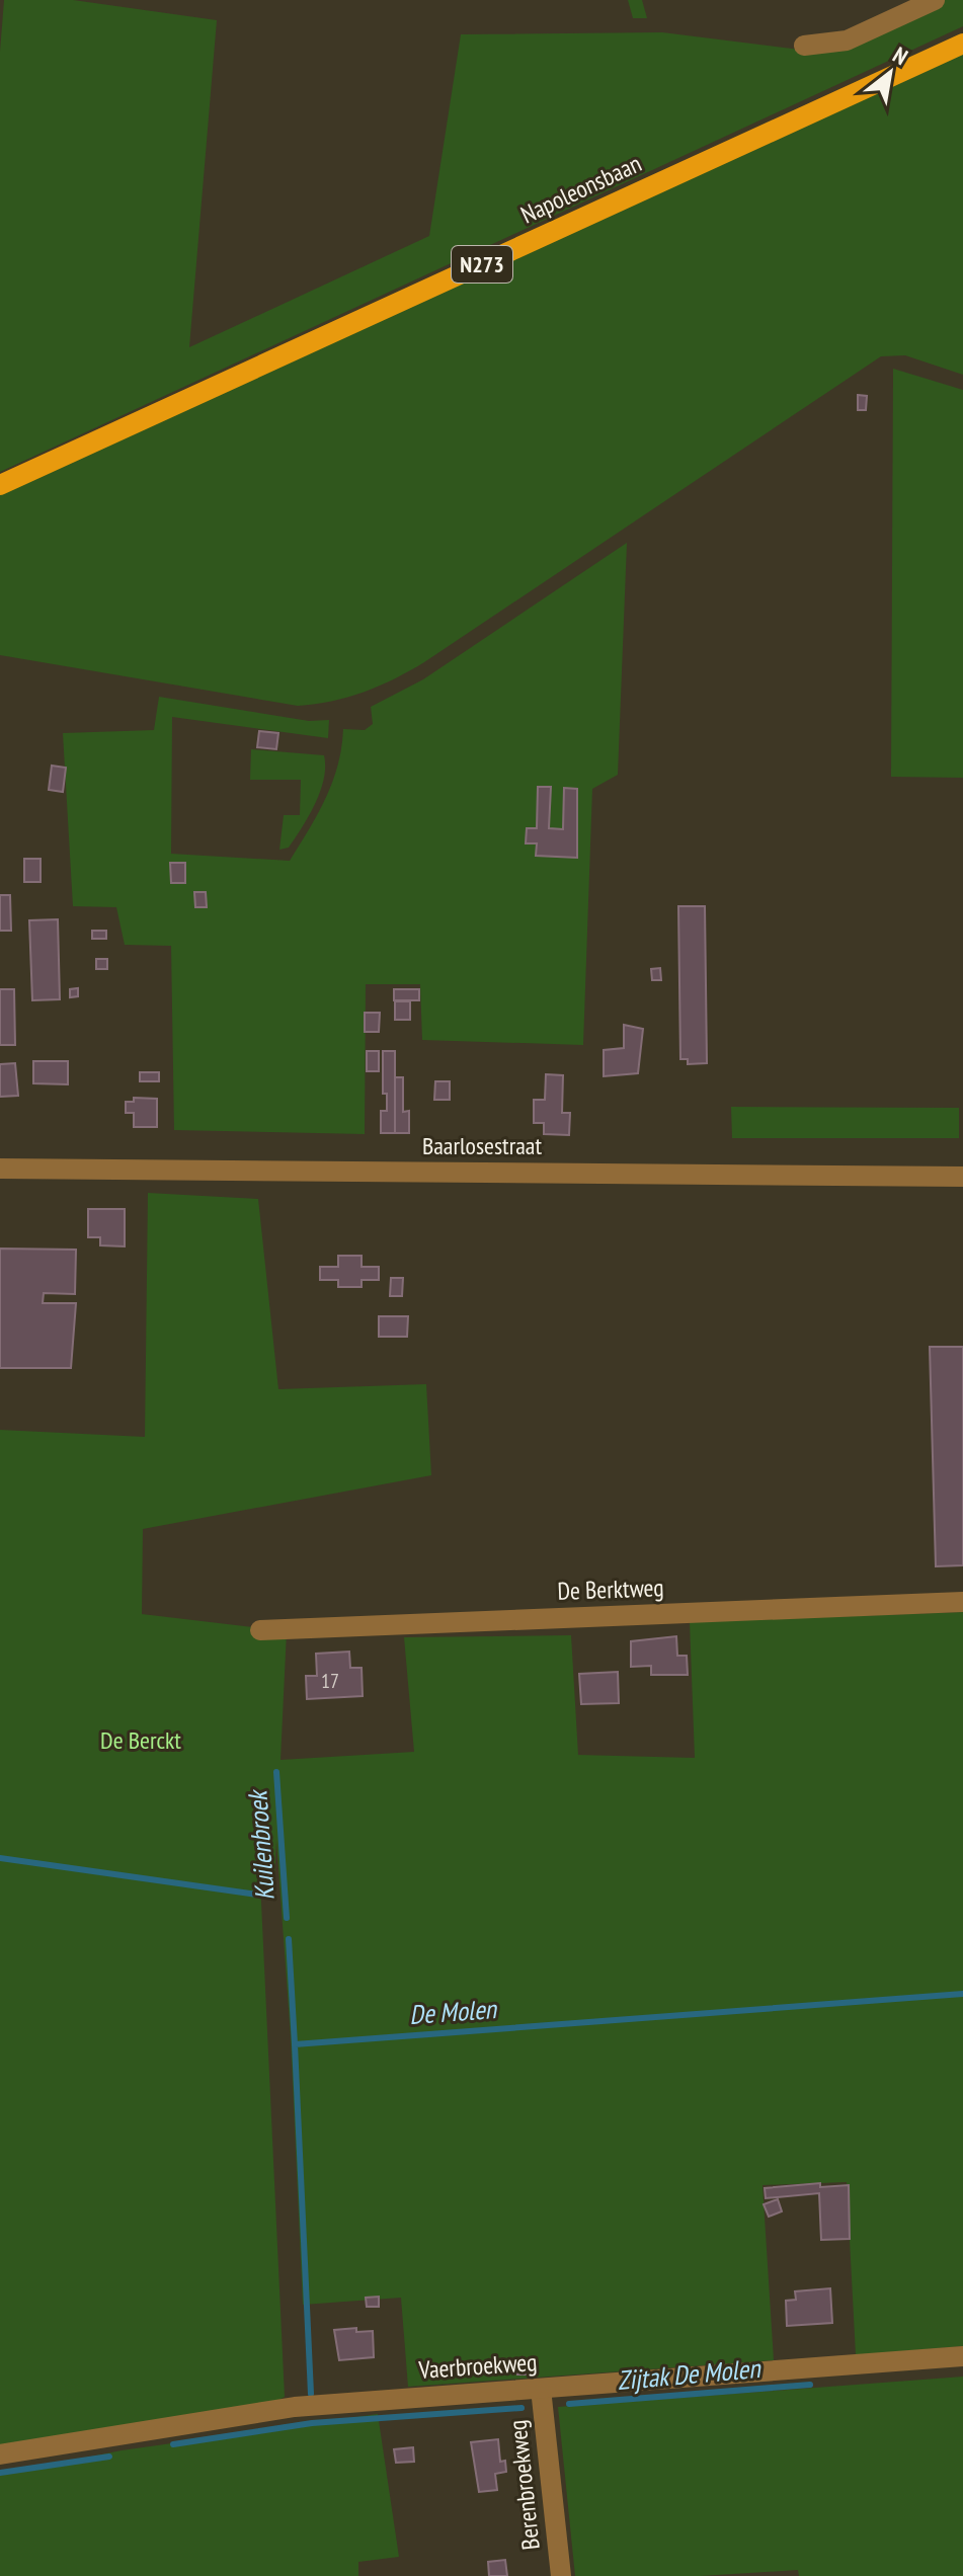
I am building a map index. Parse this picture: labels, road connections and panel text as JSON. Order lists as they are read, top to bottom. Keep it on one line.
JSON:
{"streets":{"main road":["Napoleonsbaan","N273"],"street":["Baarlosestraat","De Berktweg","Vaerbroekweg","Berenbroekweg"]},"crossings":[["Vaerbroekweg","Berenbroekweg"]],"water":["Kuilenbroek","De Molen","Zijtak De Molen"],"parks":["De Berckt"],"house_numbers":["17"],"north":"top right"}
